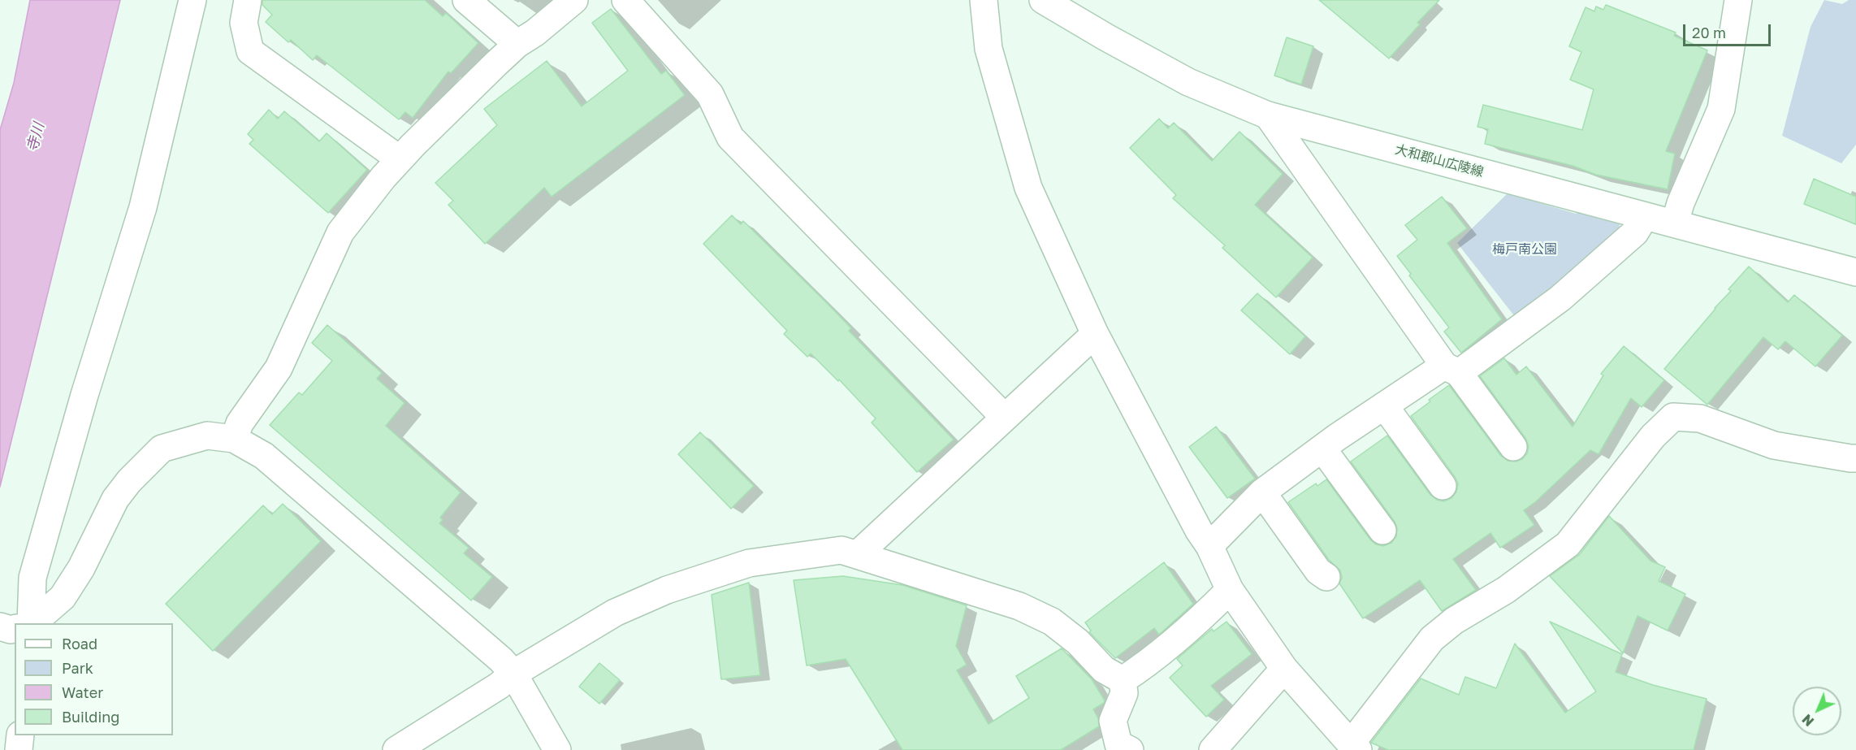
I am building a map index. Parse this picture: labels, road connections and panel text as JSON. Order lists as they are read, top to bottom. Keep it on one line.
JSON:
{"streets":{"street":["大和郡山広陵線"]},"water":["寺川"],"parks":["梅戸南公園"],"legend":["Road","Park","Water","Building"],"scale_bar":"20 m","north":"bottom left"}
